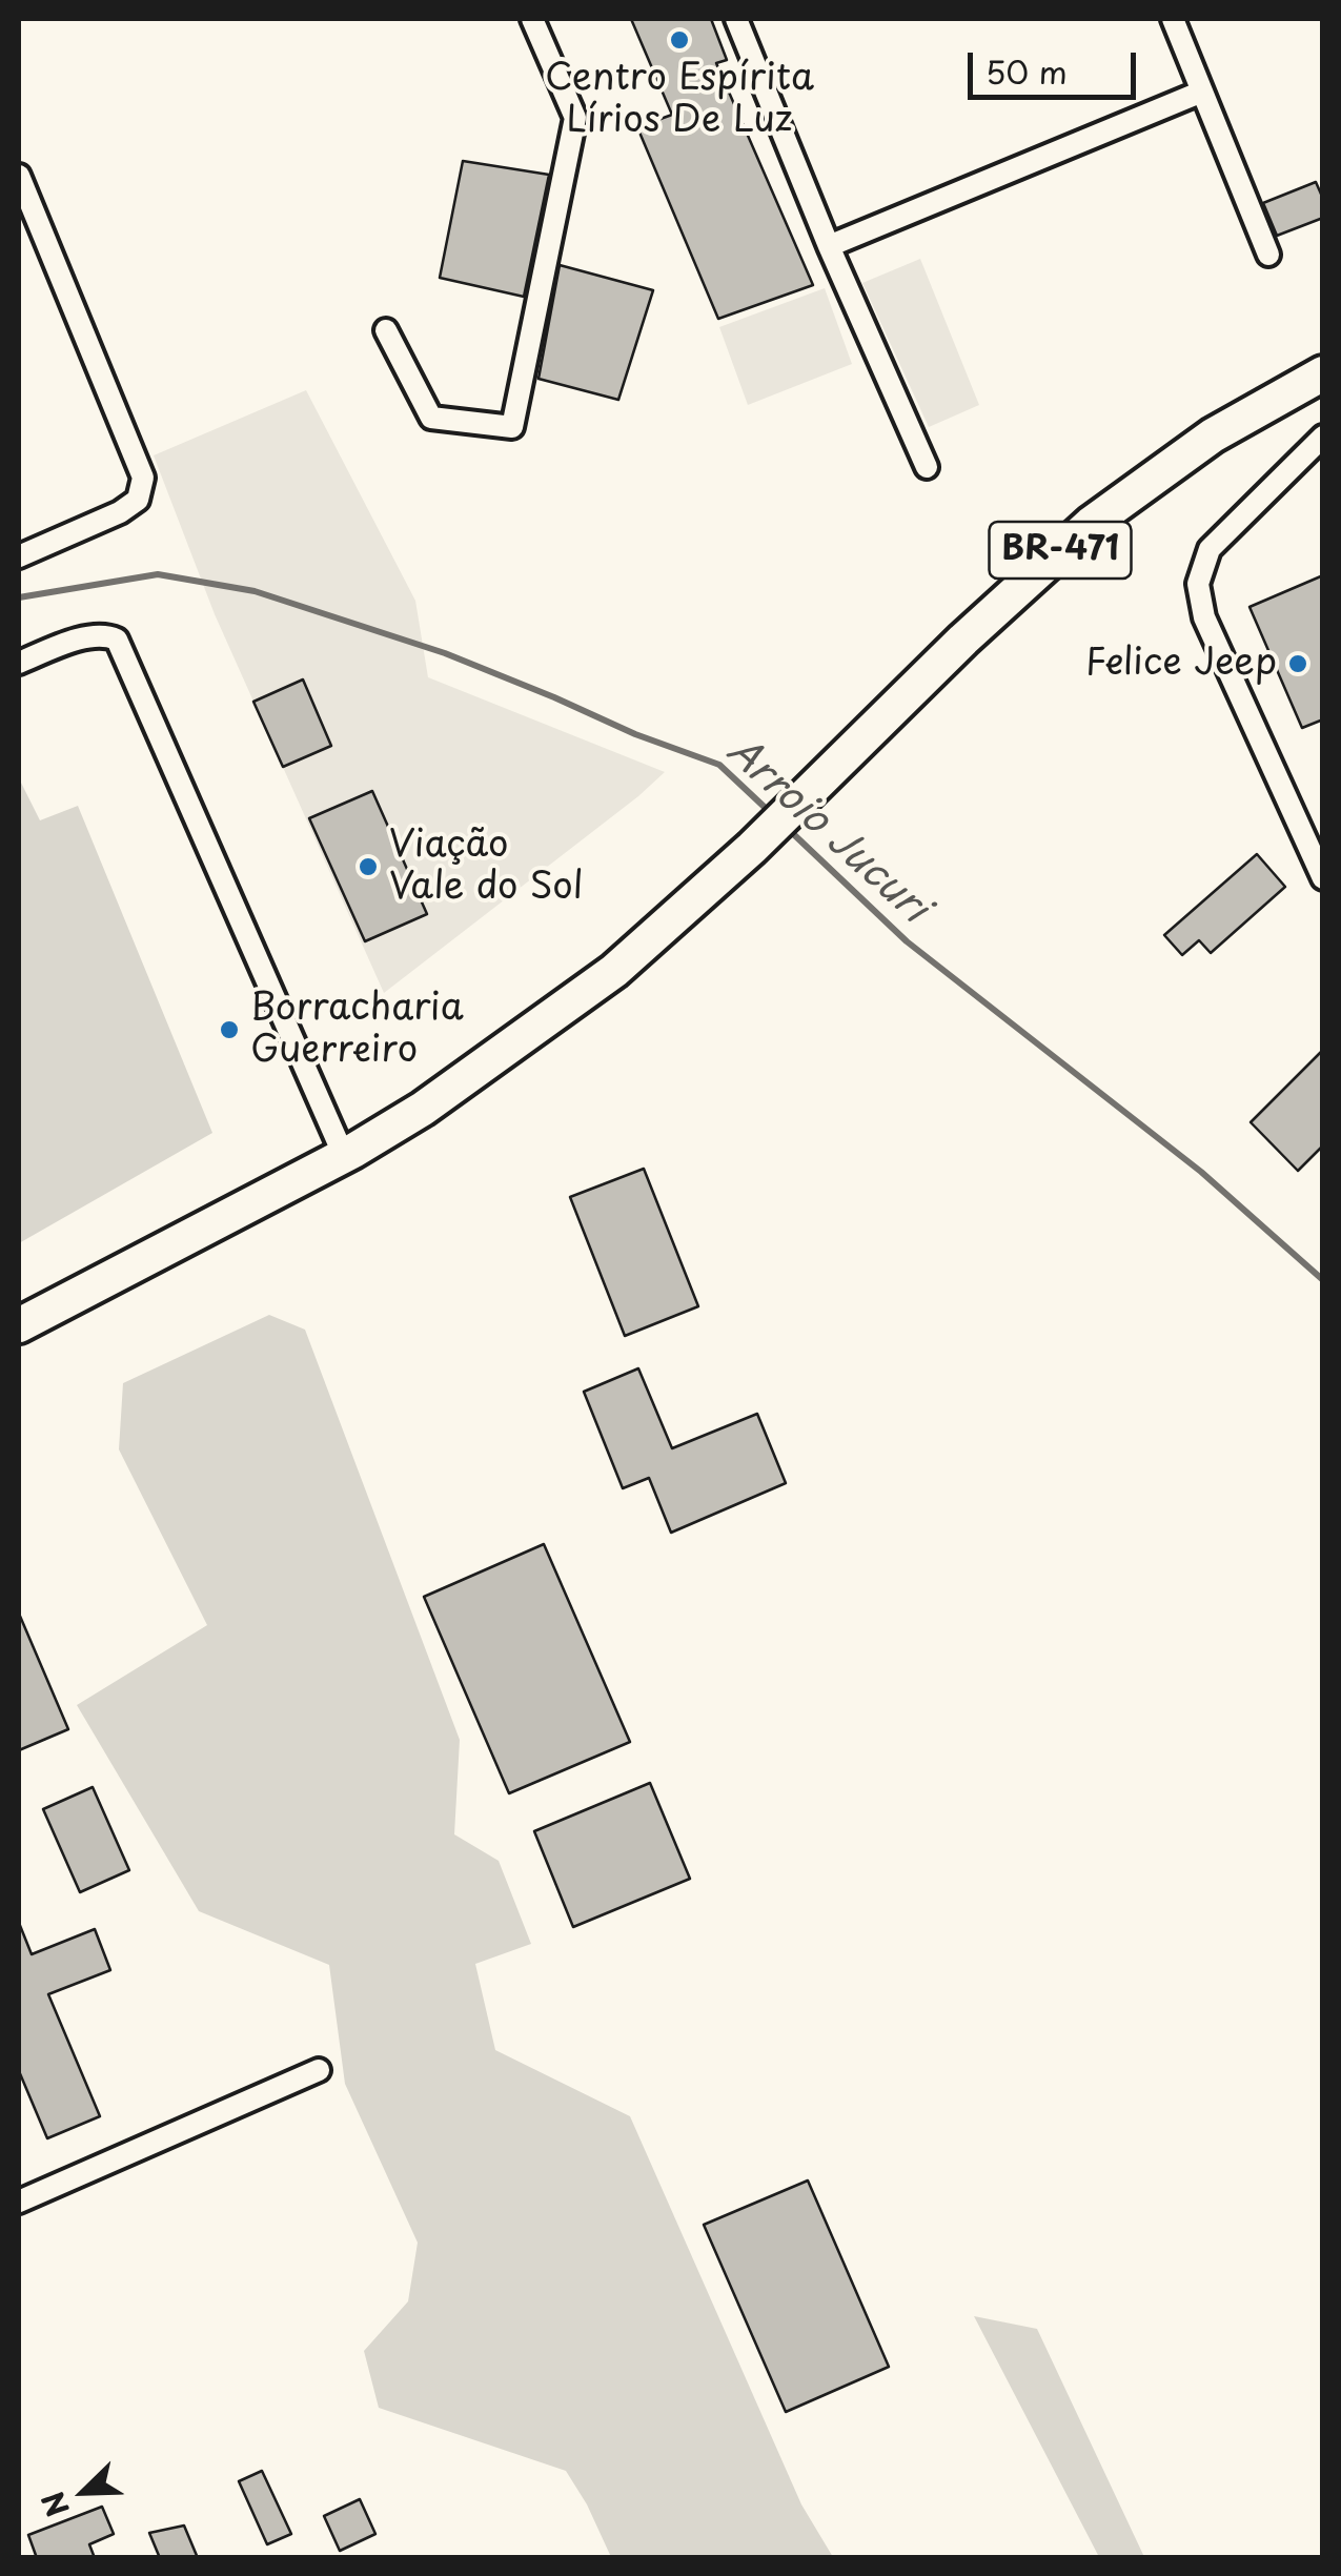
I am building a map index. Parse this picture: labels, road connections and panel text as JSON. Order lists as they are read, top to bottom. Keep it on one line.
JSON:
{"streets":{"main road":["BR-471"]},"water":["Arroio Jucuri"],"places":["Centro Espírita Lírios De Luz","Felice Jeep","Viação Vale do Sol","Borracharia Guerreiro"],"scale_bar":"50 m","north":"bottom left"}
